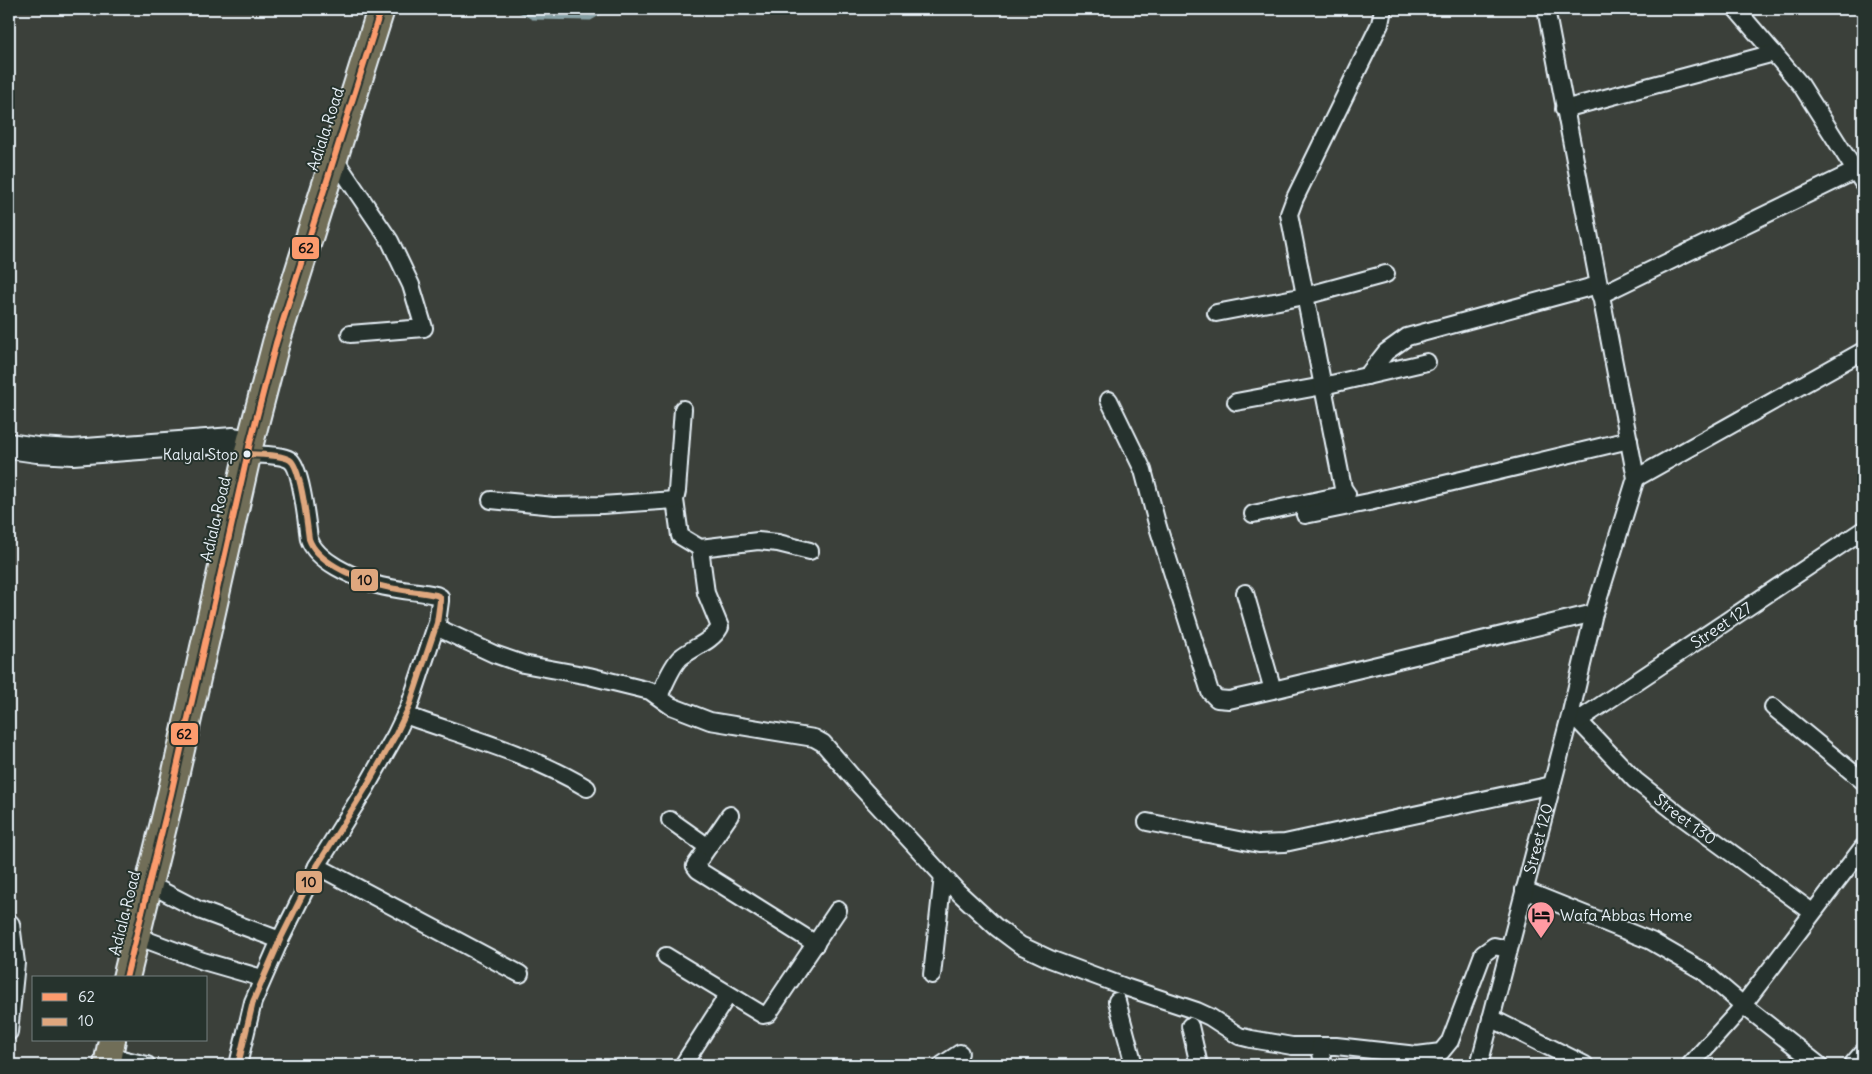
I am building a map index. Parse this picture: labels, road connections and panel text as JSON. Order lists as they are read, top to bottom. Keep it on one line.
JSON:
{"streets":{"main road":["Adiala Road"],"street":["Street 127","Street 130","Street 120"]},"crossings":[["Street 127","Street 130"],["Street 127","Street 120"],["Street 130","Street 120"]],"places":{"other":["Kalyal Stop"],"hotel":["Wafa Abbas Home"]},"lines":["transit line 62","transit line 10"],"legend":["62","10"]}
